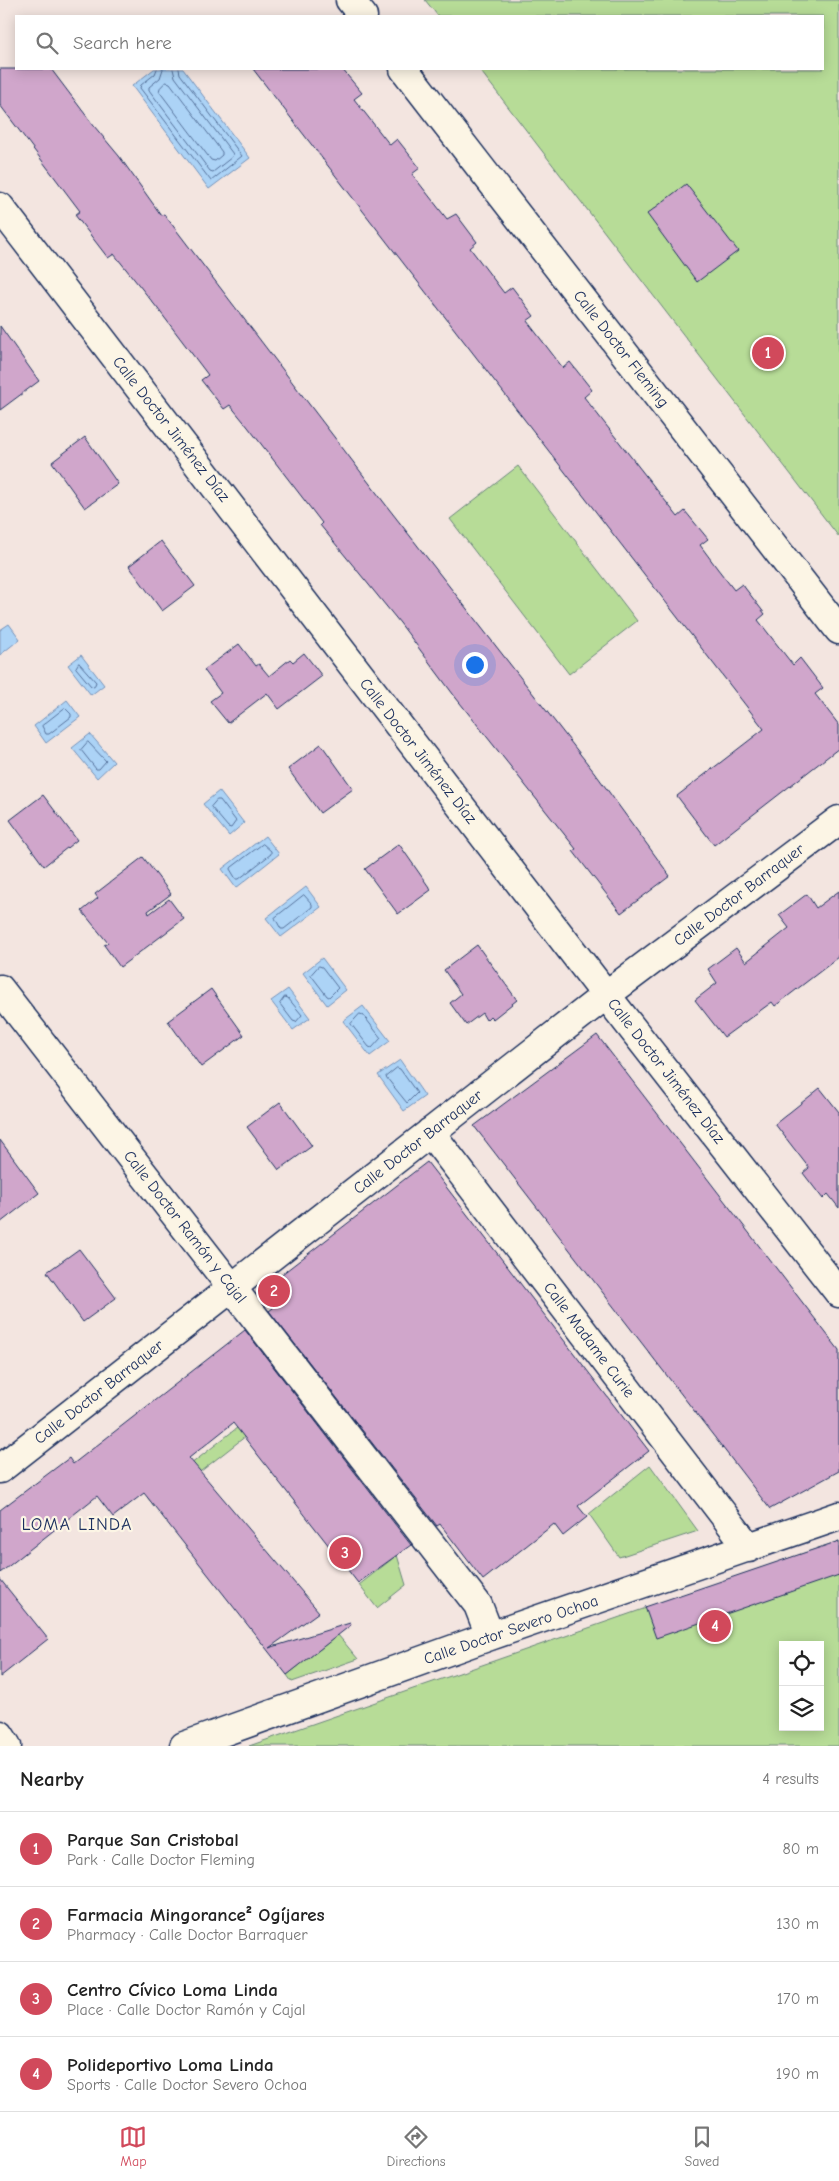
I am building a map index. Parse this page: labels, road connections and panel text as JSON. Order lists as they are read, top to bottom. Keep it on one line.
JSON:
{"streets":{"street":["Calle Doctor Fleming","Calle Doctor Jiménez Díaz","Calle Doctor Barraquer","Calle Doctor Ramón y Cajal","Calle Madame Curie","Calle Doctor Severo Ochoa"]},"crossings":[["Calle Doctor Jiménez Díaz","Calle Doctor Barraquer"],["Calle Doctor Barraquer","Calle Doctor Ramón y Cajal"],["Calle Doctor Barraquer","Calle Madame Curie"],["Calle Doctor Ramón y Cajal","Calle Doctor Severo Ochoa"],["Calle Madame Curie","Calle Doctor Severo Ochoa"]],"districts":["LOMA LINDA"],"page":{"search":"Search here","pins":["1","2","3","4"],"heading":["Nearby","4 results"],"list":[{"mark":"1","name":"Parque San Cristobal","note":"Park · Calle Doctor Fleming","value":"80 m"},{"mark":"2","name":"Farmacia Mingorance² Ogíjares","note":"Pharmacy · Calle Doctor Barraquer","value":"130 m"},{"mark":"3","name":"Centro Cívico Loma Linda","note":"Place · Calle Doctor Ramón y Cajal","value":"170 m"},{"mark":"4","name":"Polideportivo Loma Linda","note":"Sports · Calle Doctor Severo Ochoa","value":"190 m"}],"nav":["Map","Directions","Saved"]}}
